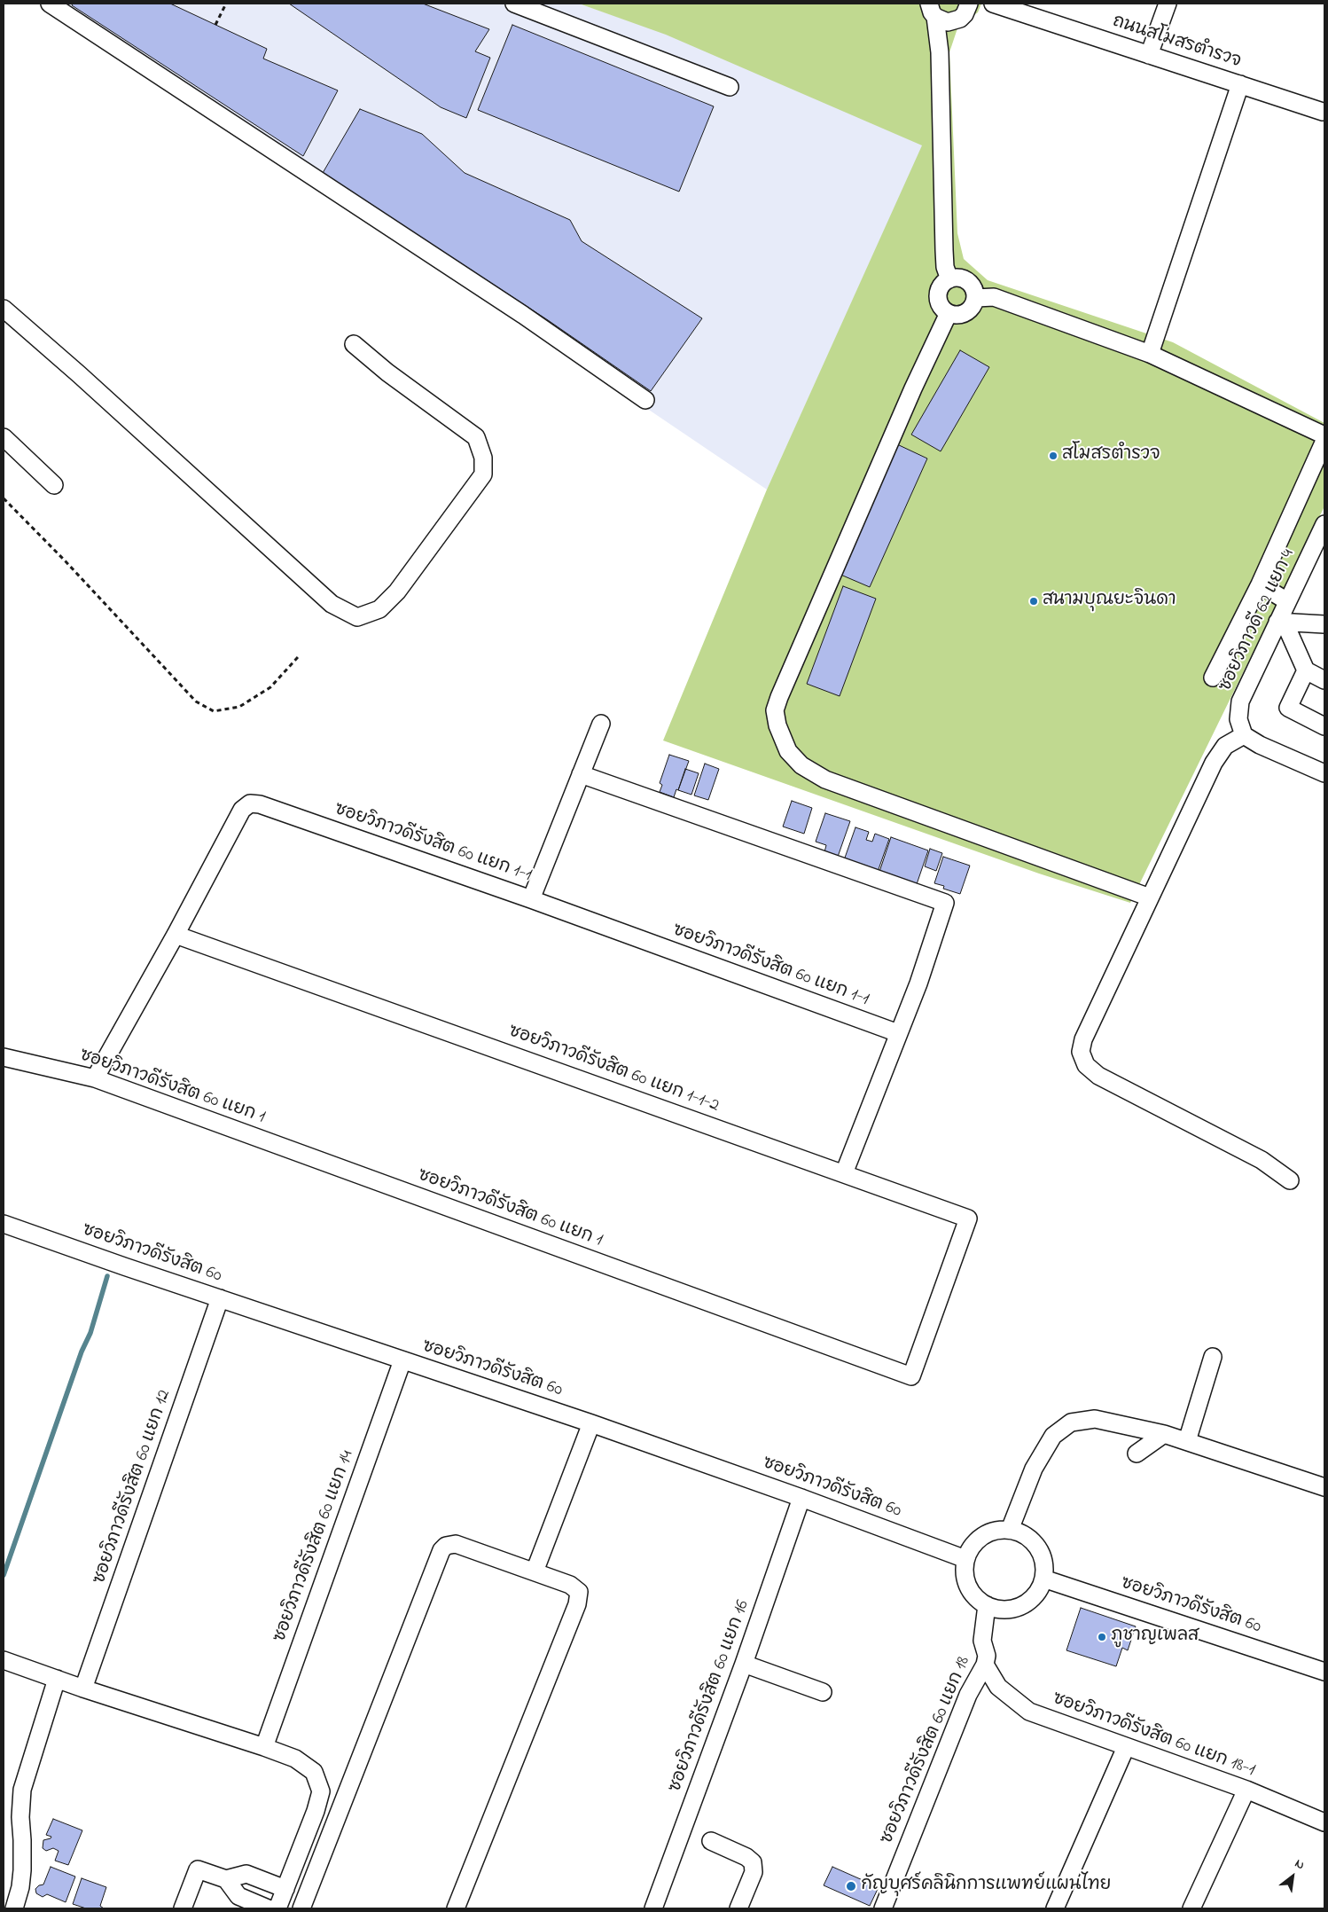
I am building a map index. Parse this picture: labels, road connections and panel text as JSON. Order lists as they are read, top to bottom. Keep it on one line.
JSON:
{"streets":{"street":["ถนนสโมสรตำรวจ","ซอยวิภาวดี 62 แยก 4","ซอยวิภาวดีรังสิต 60 แยก 1-1","ซอยวิภาวดีรังสิต 60 แยก 1-1-2","ซอยวิภาวดีรังสิต 60 แยก 1","ซอยวิภาวดีรังสิต 60","ซอยวิภาวดีรังสิต 60 แยก 12","ซอยวิภาวดีรังสิต 60 แยก 14","ซอยวิภาวดีรังสิต 60 แยก 16","ซอยวิภาวดีรังสิต 60 แยก 18-1","ซอยวิภาวดีรังสิต 60 แยก 18"]},"crossings":[["ซอยวิภาวดีรังสิต 60 แยก 1-1","ซอยวิภาวดีรังสิต 60 แยก 1-1-2"],["ซอยวิภาวดีรังสิต 60 แยก 1-1","ซอยวิภาวดีรังสิต 60 แยก 1"],["ซอยวิภาวดีรังสิต 60 แยก 1-1-2","ซอยวิภาวดีรังสิต 60 แยก 1"],["ซอยวิภาวดีรังสิต 60","ซอยวิภาวดีรังสิต 60 แยก 12"],["ซอยวิภาวดีรังสิต 60","ซอยวิภาวดีรังสิต 60 แยก 14"],["ซอยวิภาวดีรังสิต 60","ซอยวิภาวดีรังสิต 60 แยก 16"],["ซอยวิภาวดีรังสิต 60","ซอยวิภาวดีรังสิต 60 แยก 18"],["ซอยวิภาวดีรังสิต 60 แยก 18-1","ซอยวิภาวดีรังสิต 60 แยก 18"]],"places":["สโมสรตำรวจ","สนามบุณยะจินดา","ภูชาญเพลส","กัญบุศร์คลินิกการแพทย์แผนไทย"],"north":"top right"}
